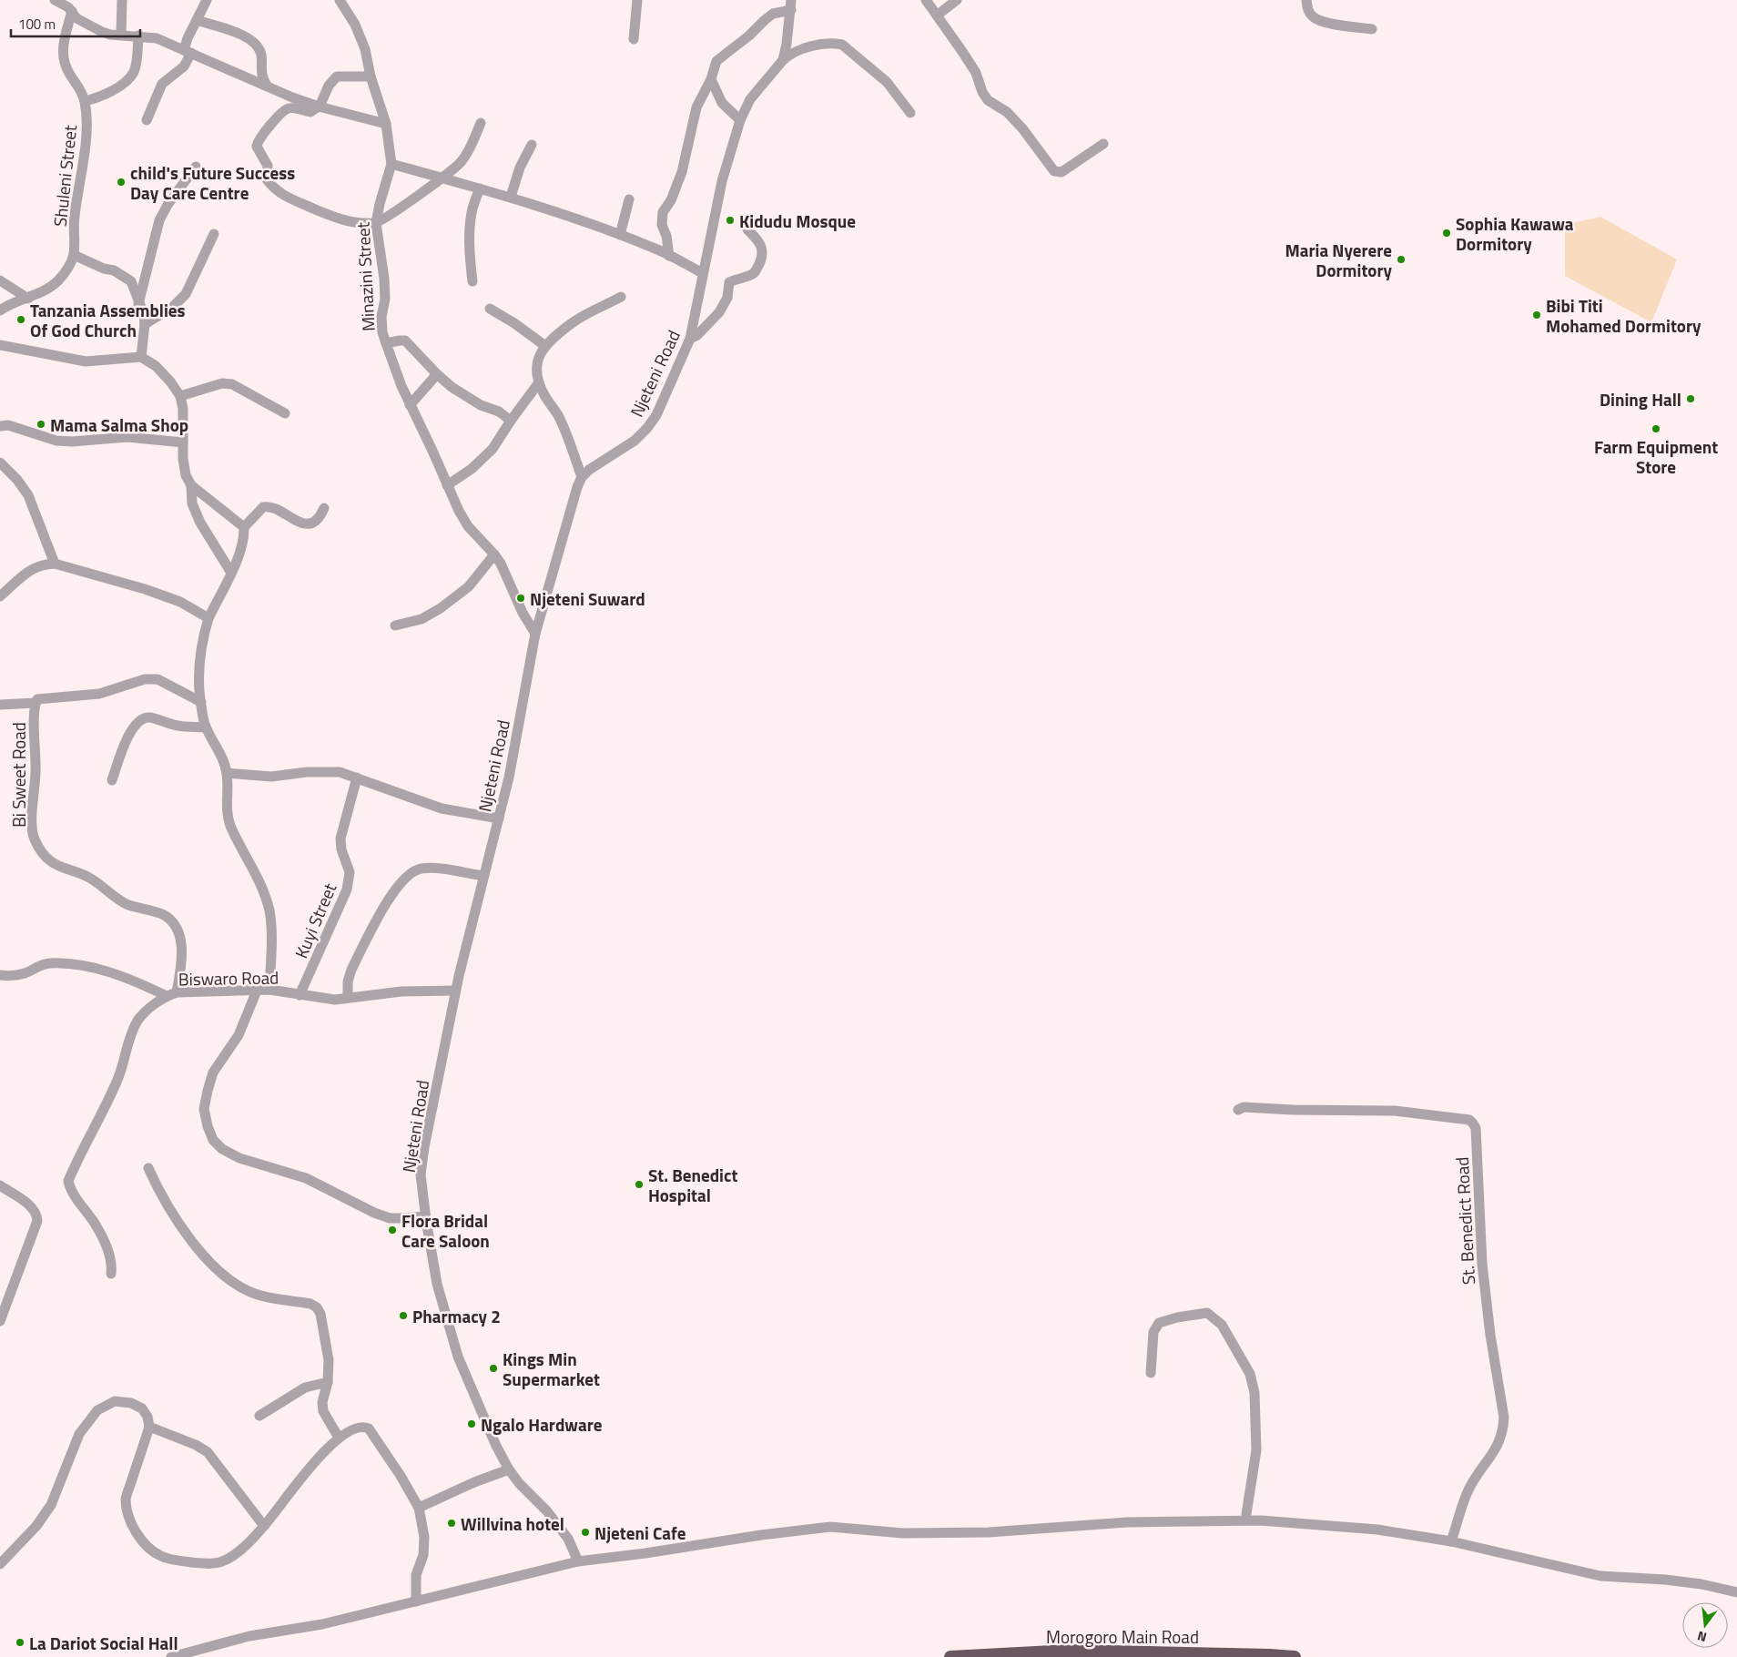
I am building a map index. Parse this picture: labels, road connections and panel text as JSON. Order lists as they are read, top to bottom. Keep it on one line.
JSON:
{"streets":{"highway":["Morogoro Main Road"],"street":["Shuleni Street","Minazini Street","Njeteni Road","Bi Sweet Road","Kuyi Street","Biswaro Road","St. Benedict Road"]},"crossings":[["Minazini Street","Njeteni Road"],["Njeteni Road","Biswaro Road"],["Bi Sweet Road","Biswaro Road"],["Kuyi Street","Biswaro Road"]],"places":["child's Future Success Day Care Centre","Kidudu Mosque","Sophia Kawawa Dormitory","Maria Nyerere Dormitory","Bibi Titi Mohamed Dormitory","Tanzania Assemblies Of God Church","Dining Hall","Mama Salma Shop","Farm Equipment Store","Njeteni Suward","St. Benedict Hospital","Flora Bridal Care Saloon","Pharmacy 2","Kings Min Supermarket","Ngalo Hardware","Willvina hotel","Njeteni Cafe","La Dariot Social Hall"],"scale_bar":"100 m","north":"bottom"}
